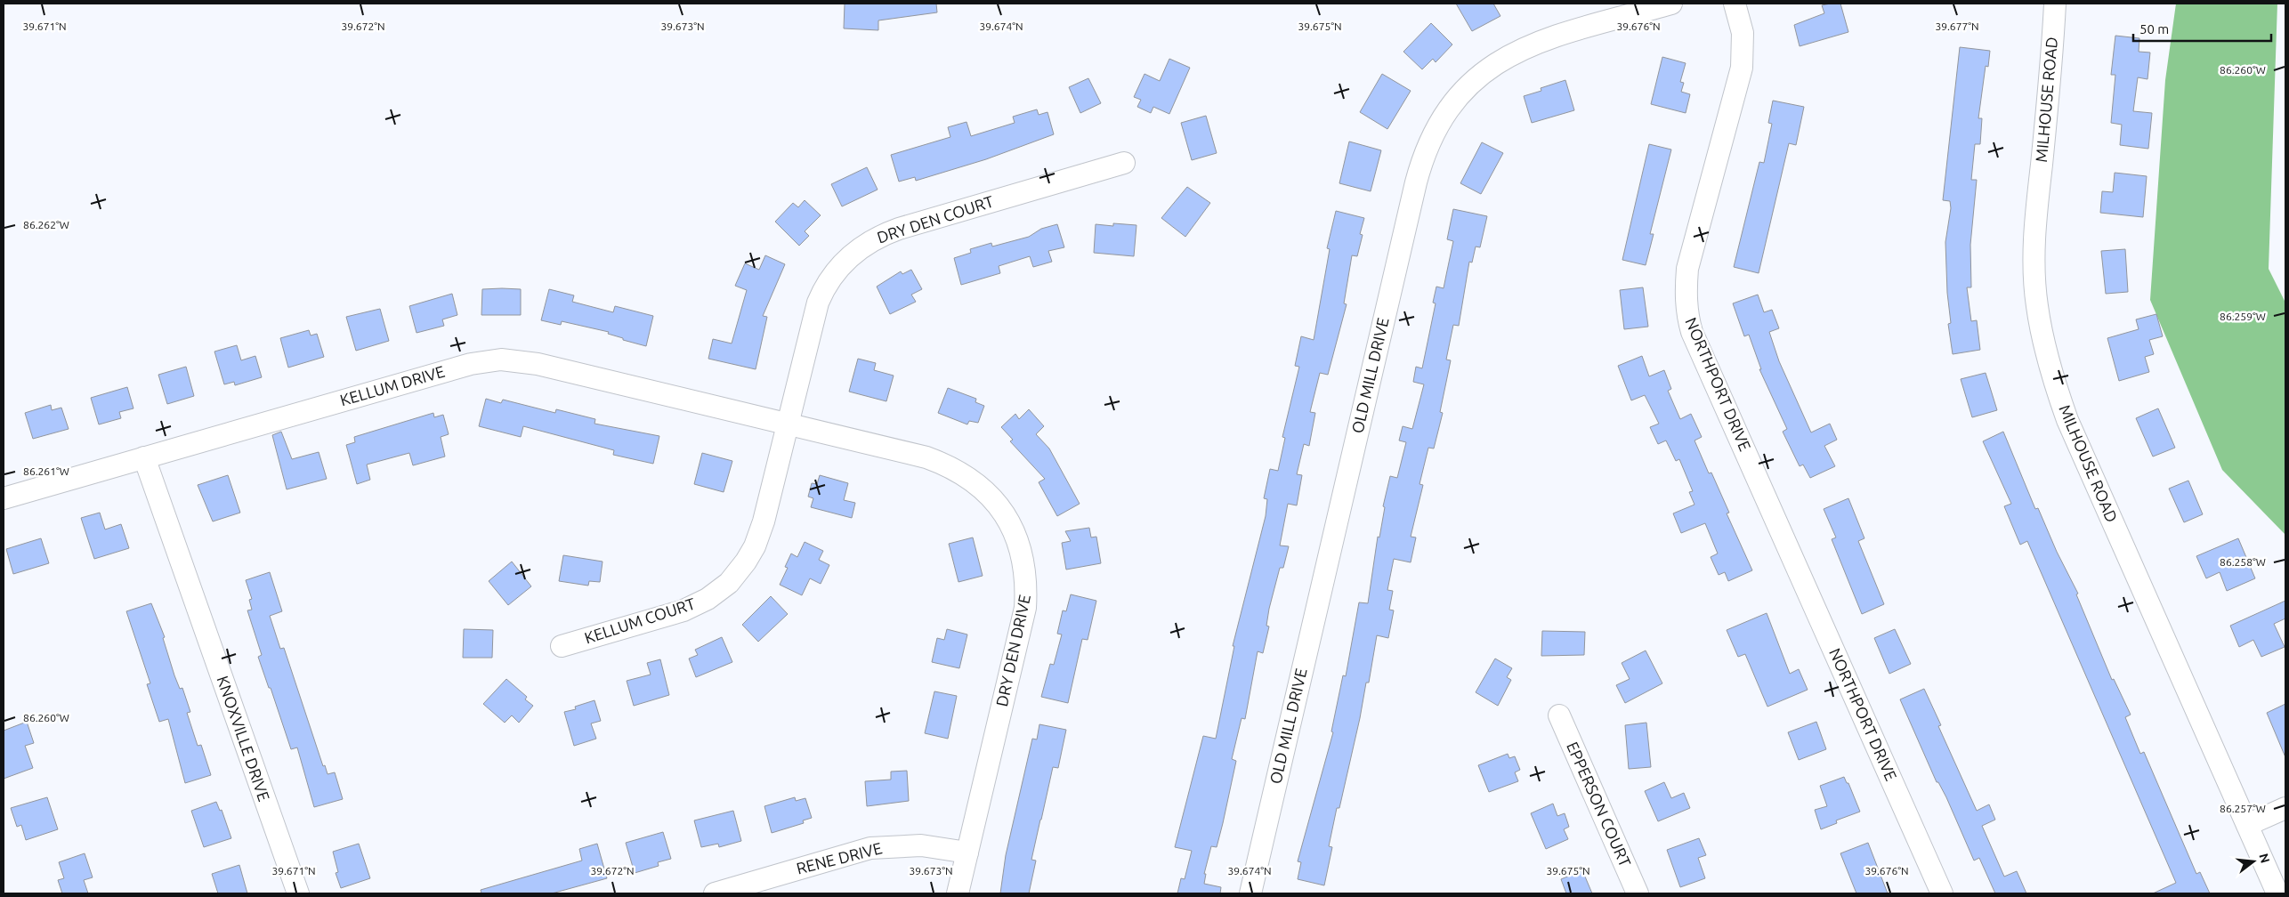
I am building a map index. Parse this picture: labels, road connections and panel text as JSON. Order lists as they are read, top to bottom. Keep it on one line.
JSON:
{"streets":{"street":["MILHOUSE ROAD","DRY DEN COURT","OLD MILL DRIVE","NORTHPORT DRIVE","KELLUM DRIVE","KELLUM COURT","DRY DEN DRIVE","KNOXVILLE DRIVE","EPPERSON COURT","RENE DRIVE"]},"crossings":[["DRY DEN COURT","KELLUM DRIVE"],["DRY DEN COURT","KELLUM COURT"],["DRY DEN COURT","DRY DEN DRIVE"],["KELLUM DRIVE","KELLUM COURT"],["KELLUM DRIVE","DRY DEN DRIVE"],["KELLUM DRIVE","KNOXVILLE DRIVE"],["KELLUM COURT","DRY DEN DRIVE"],["DRY DEN DRIVE","RENE DRIVE"]],"scale_bar":"50 m","north":"right","coordinates":["39.671°N","39.672°N","39.673°N","39.674°N","39.675°N","39.676°N","39.677°N","86.260°W","86.262°W","86.259°W","86.261°W","86.258°W","86.257°W"]}
